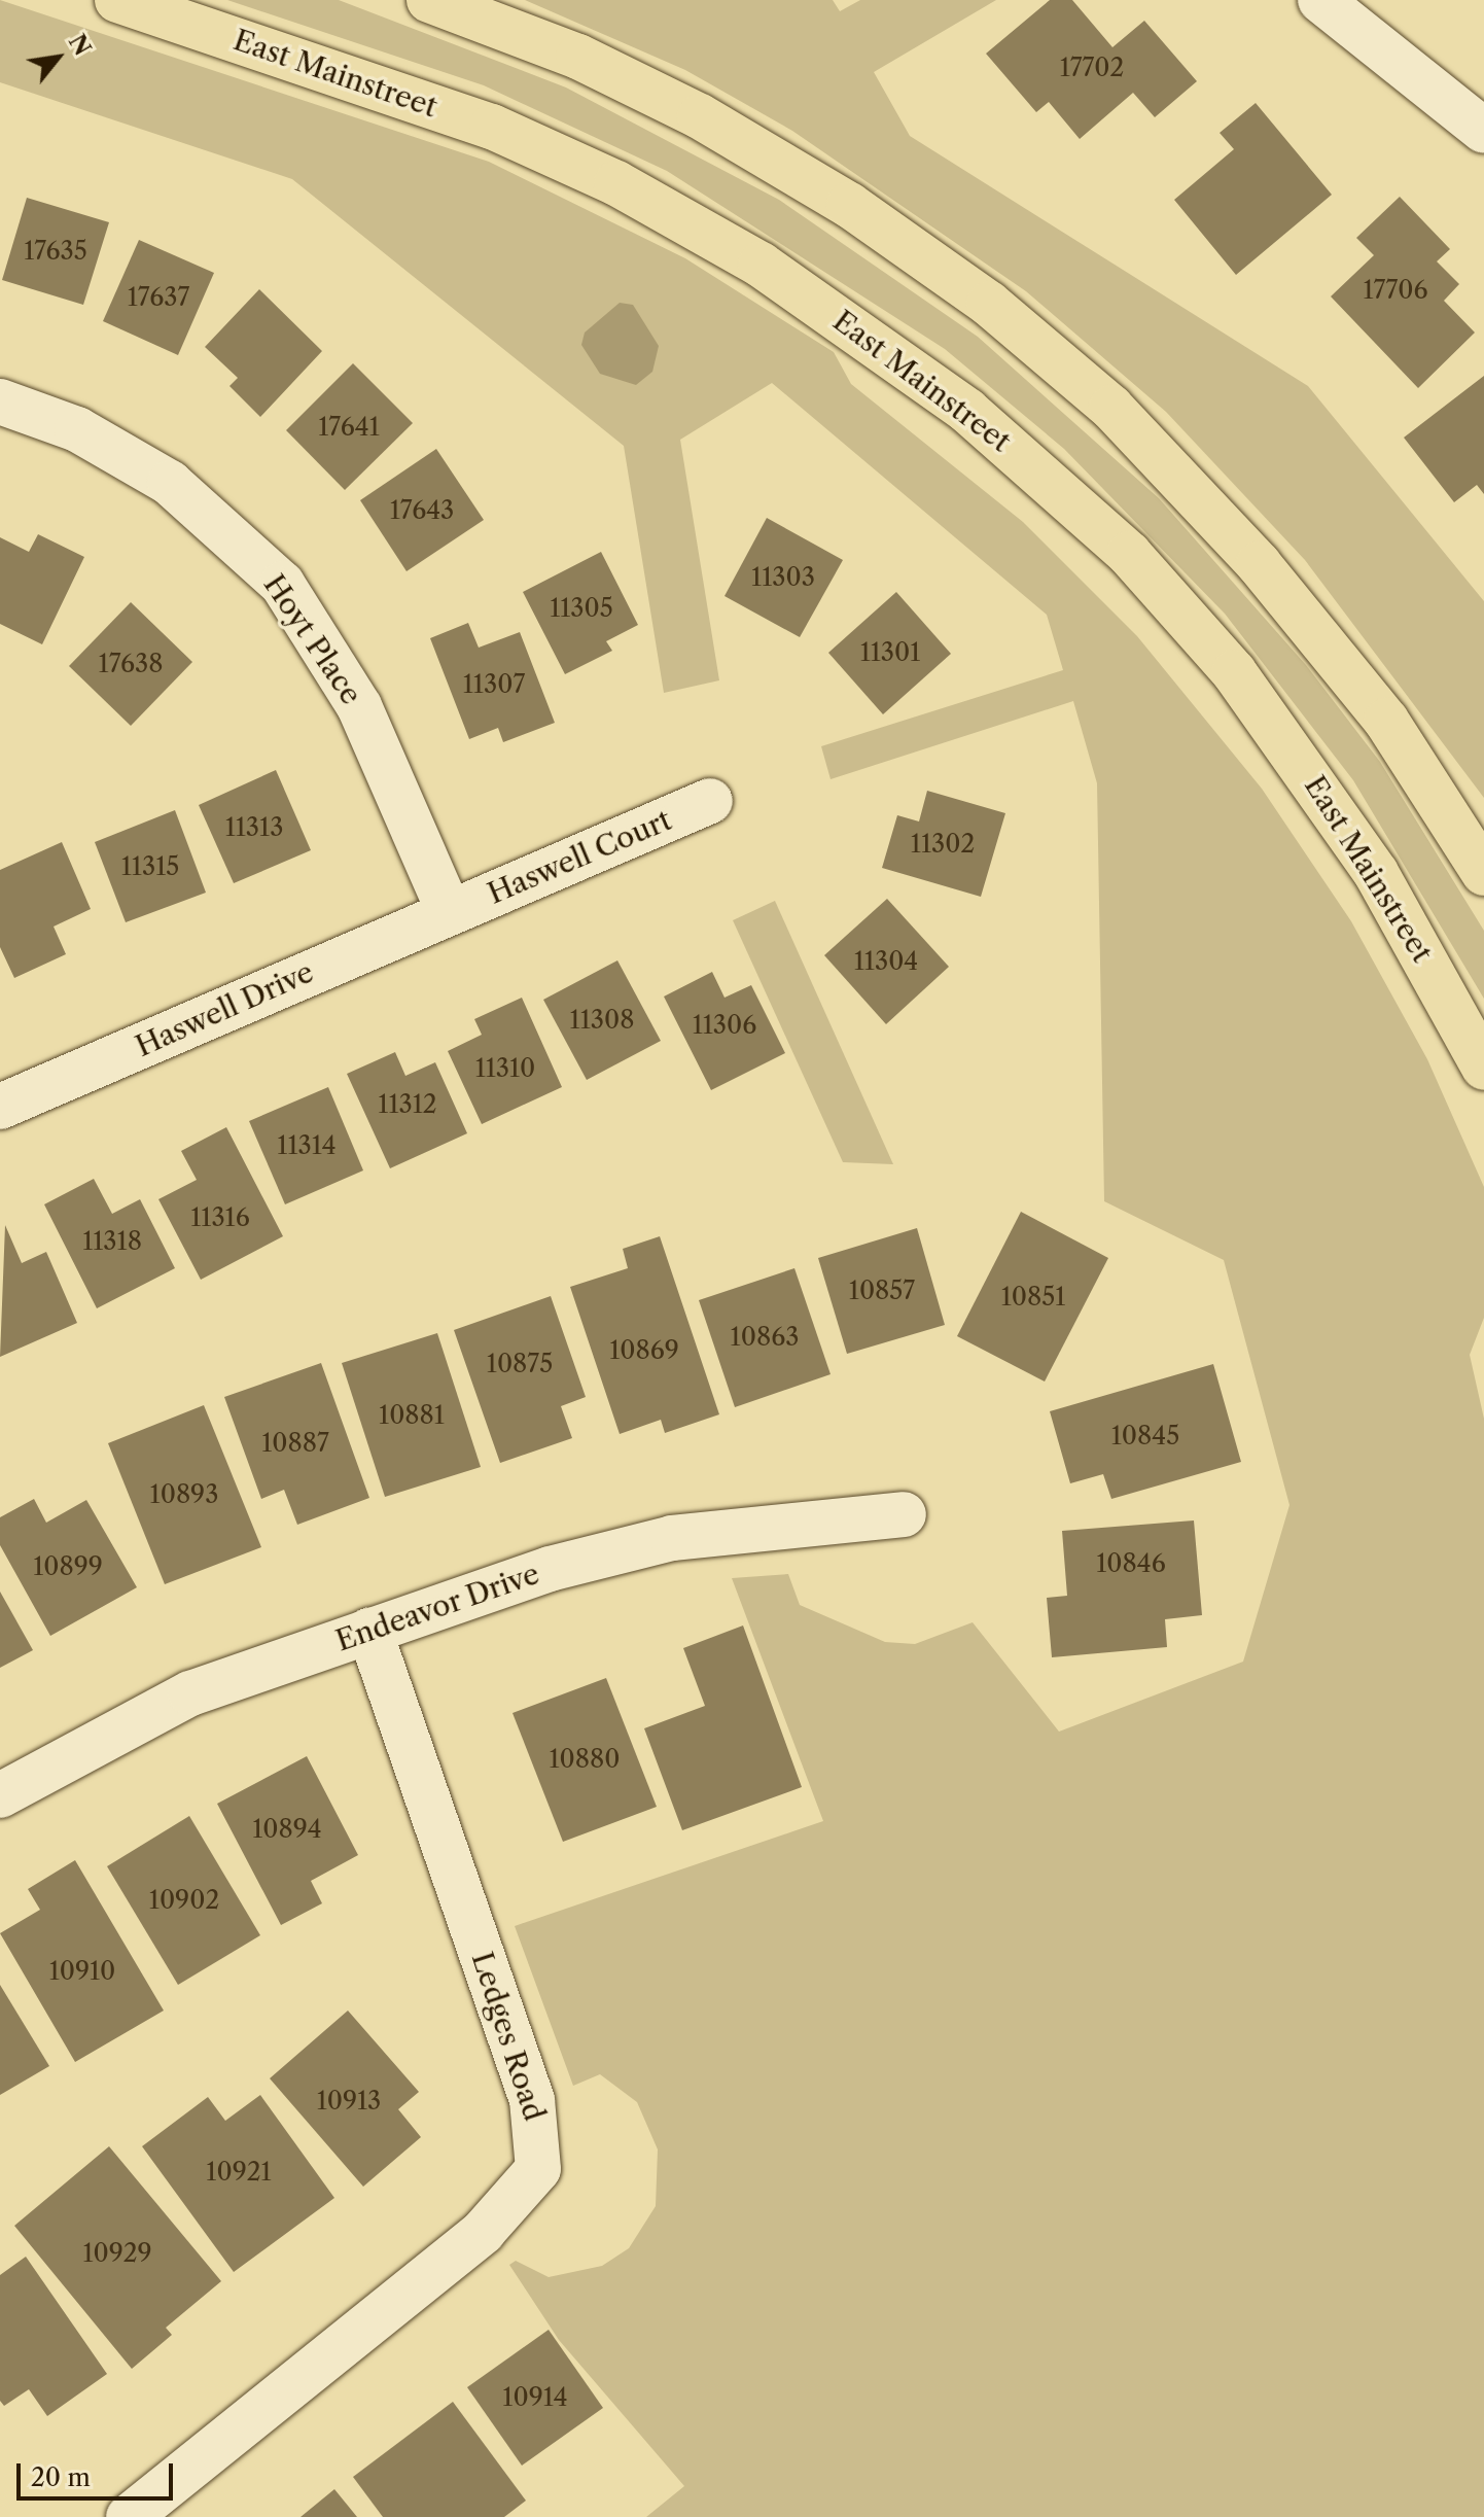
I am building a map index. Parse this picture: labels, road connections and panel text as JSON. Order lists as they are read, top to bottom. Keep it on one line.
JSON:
{"streets":{"main road":["East Mainstreet"],"street":["Hoyt Place","Haswell Court","Haswell Drive","Endeavor Drive","Ledges Road"]},"crossings":[["Hoyt Place","Haswell Court"],["Hoyt Place","Haswell Drive"],["Haswell Court","Haswell Drive"],["Endeavor Drive","Ledges Road"]],"house_numbers":["17702","17635","17706","17637","17641","17643","11303","11305","11301","17638","11307","11313","11302","11315","11304","11308","11306","11310","11312","11314","11316","11318","10857","10851","10863","10869","10875","10881","10845","10887","10893","10846","10899","10880","10894","10902","10910","10913","10921","10929","10914"],"scale_bar":"20 m","north":"top right"}
